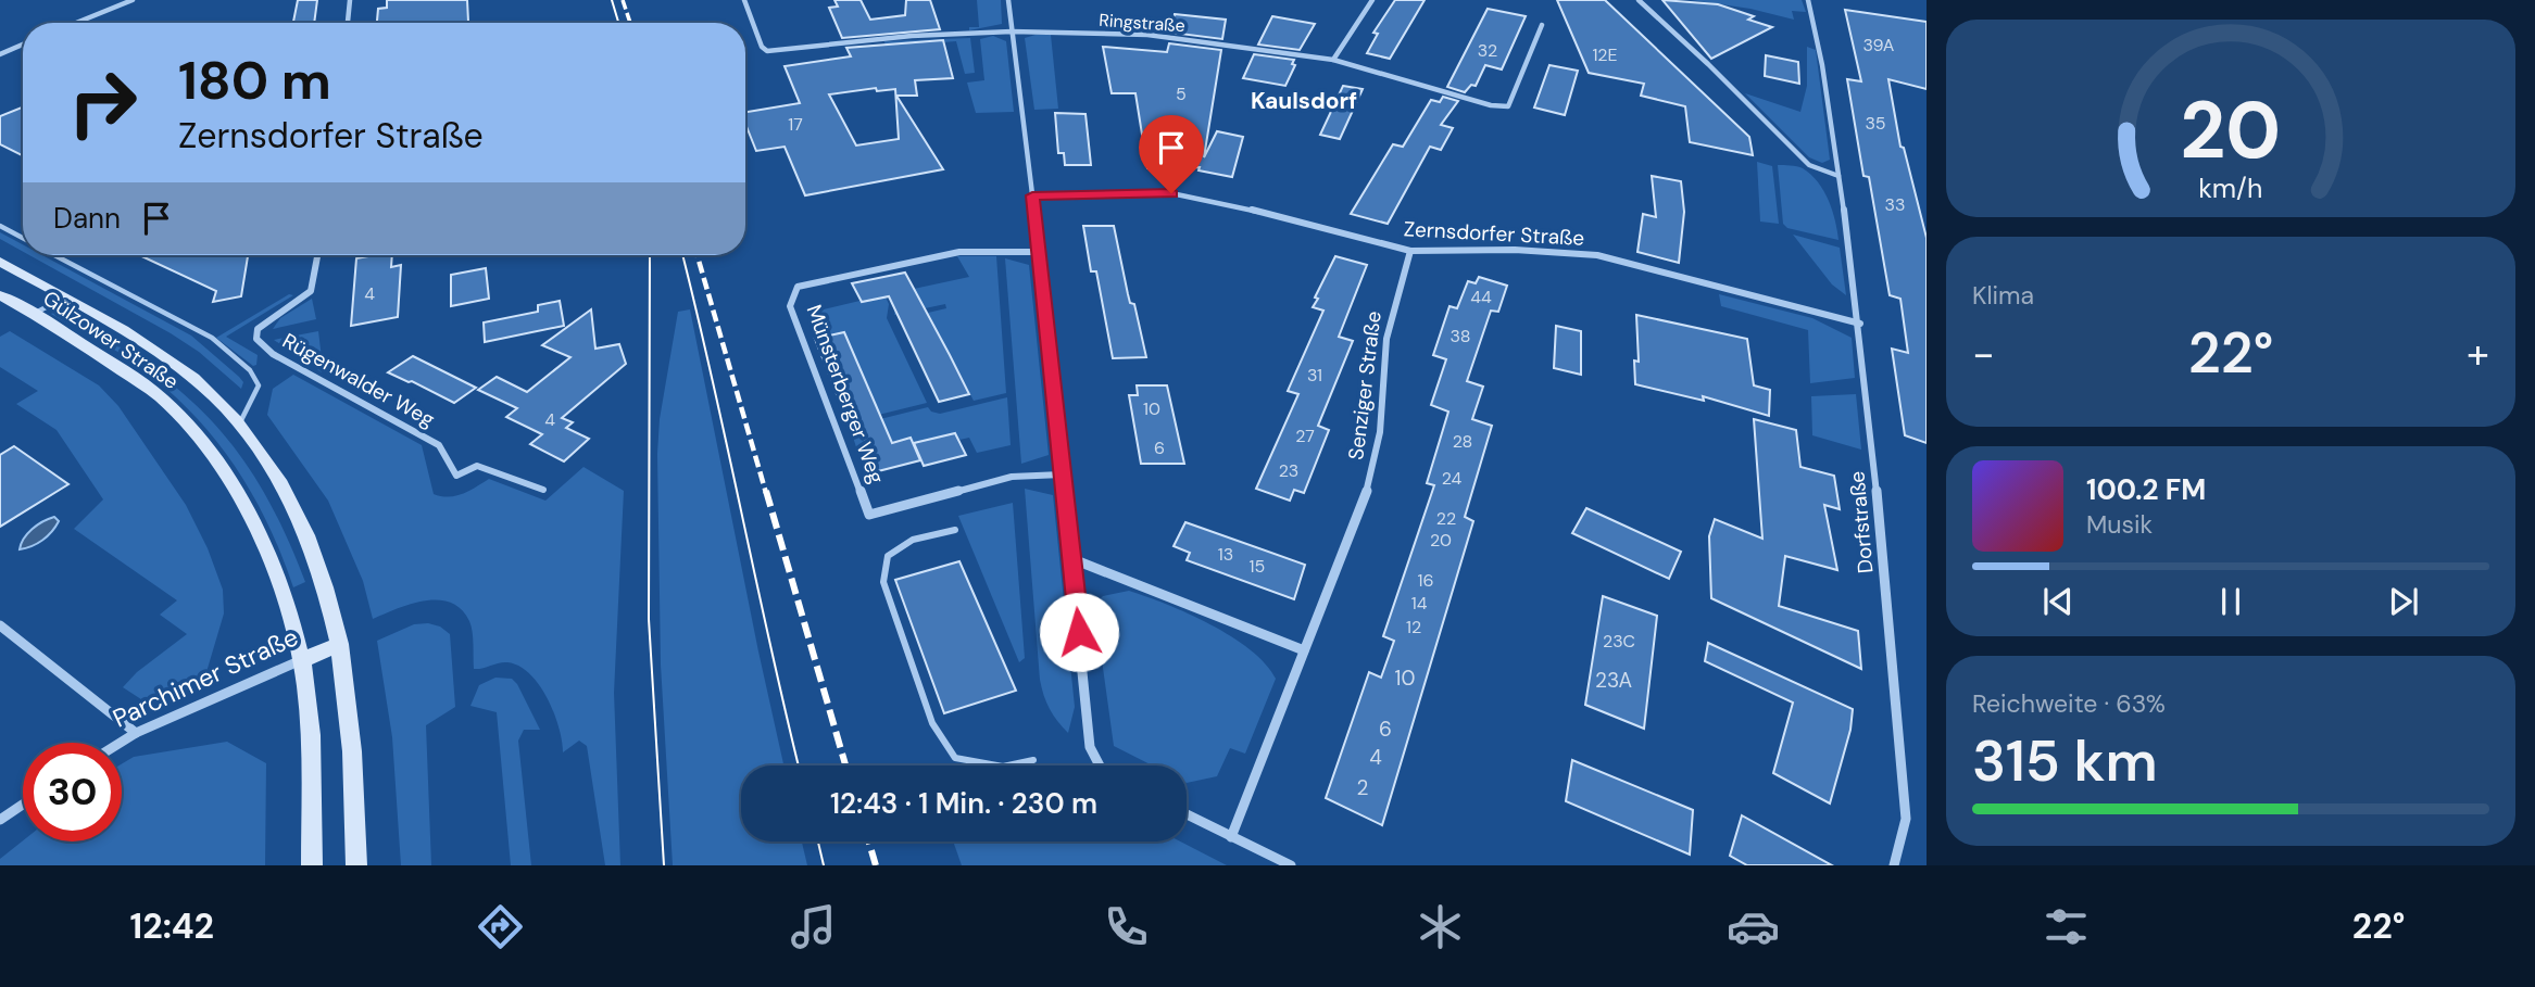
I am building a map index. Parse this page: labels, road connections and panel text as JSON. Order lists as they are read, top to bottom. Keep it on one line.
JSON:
{"streets":{"main road":["Gülzower Straße","Parchimer Straße"],"street":["Ringstraße","Zernsdorfer Straße","Rügenwalder Weg","Senziger Straße","Münsterberger Weg","Dorfstraße"]},"crossings":[["Zernsdorfer Straße","Senziger Straße"],["Zernsdorfer Straße","Dorfstraße"],["Gülzower Straße","Parchimer Straße"]],"districts":["Kaulsdorf"],"house_numbers":["39A","32","12E","5","35","17","33","4","44","38","31","10","4","27","28","6","23","24","22","20","13","15","16","14","12","23C","10","23A","6","4","2"],"page":{"turn":["180 m","Zernsdorfer Straße"],"then":"Dann","tile":["Klima",["Reichweite · 63%","315 km"]],"heat":["−","22°","+"],"song":["100.2 FM","Musik"],"limit":"30","trip":"12:43 · 1 Min. · 230 m","tabs":["12:42","22°"],"gauge":["20","km/h"]}}
